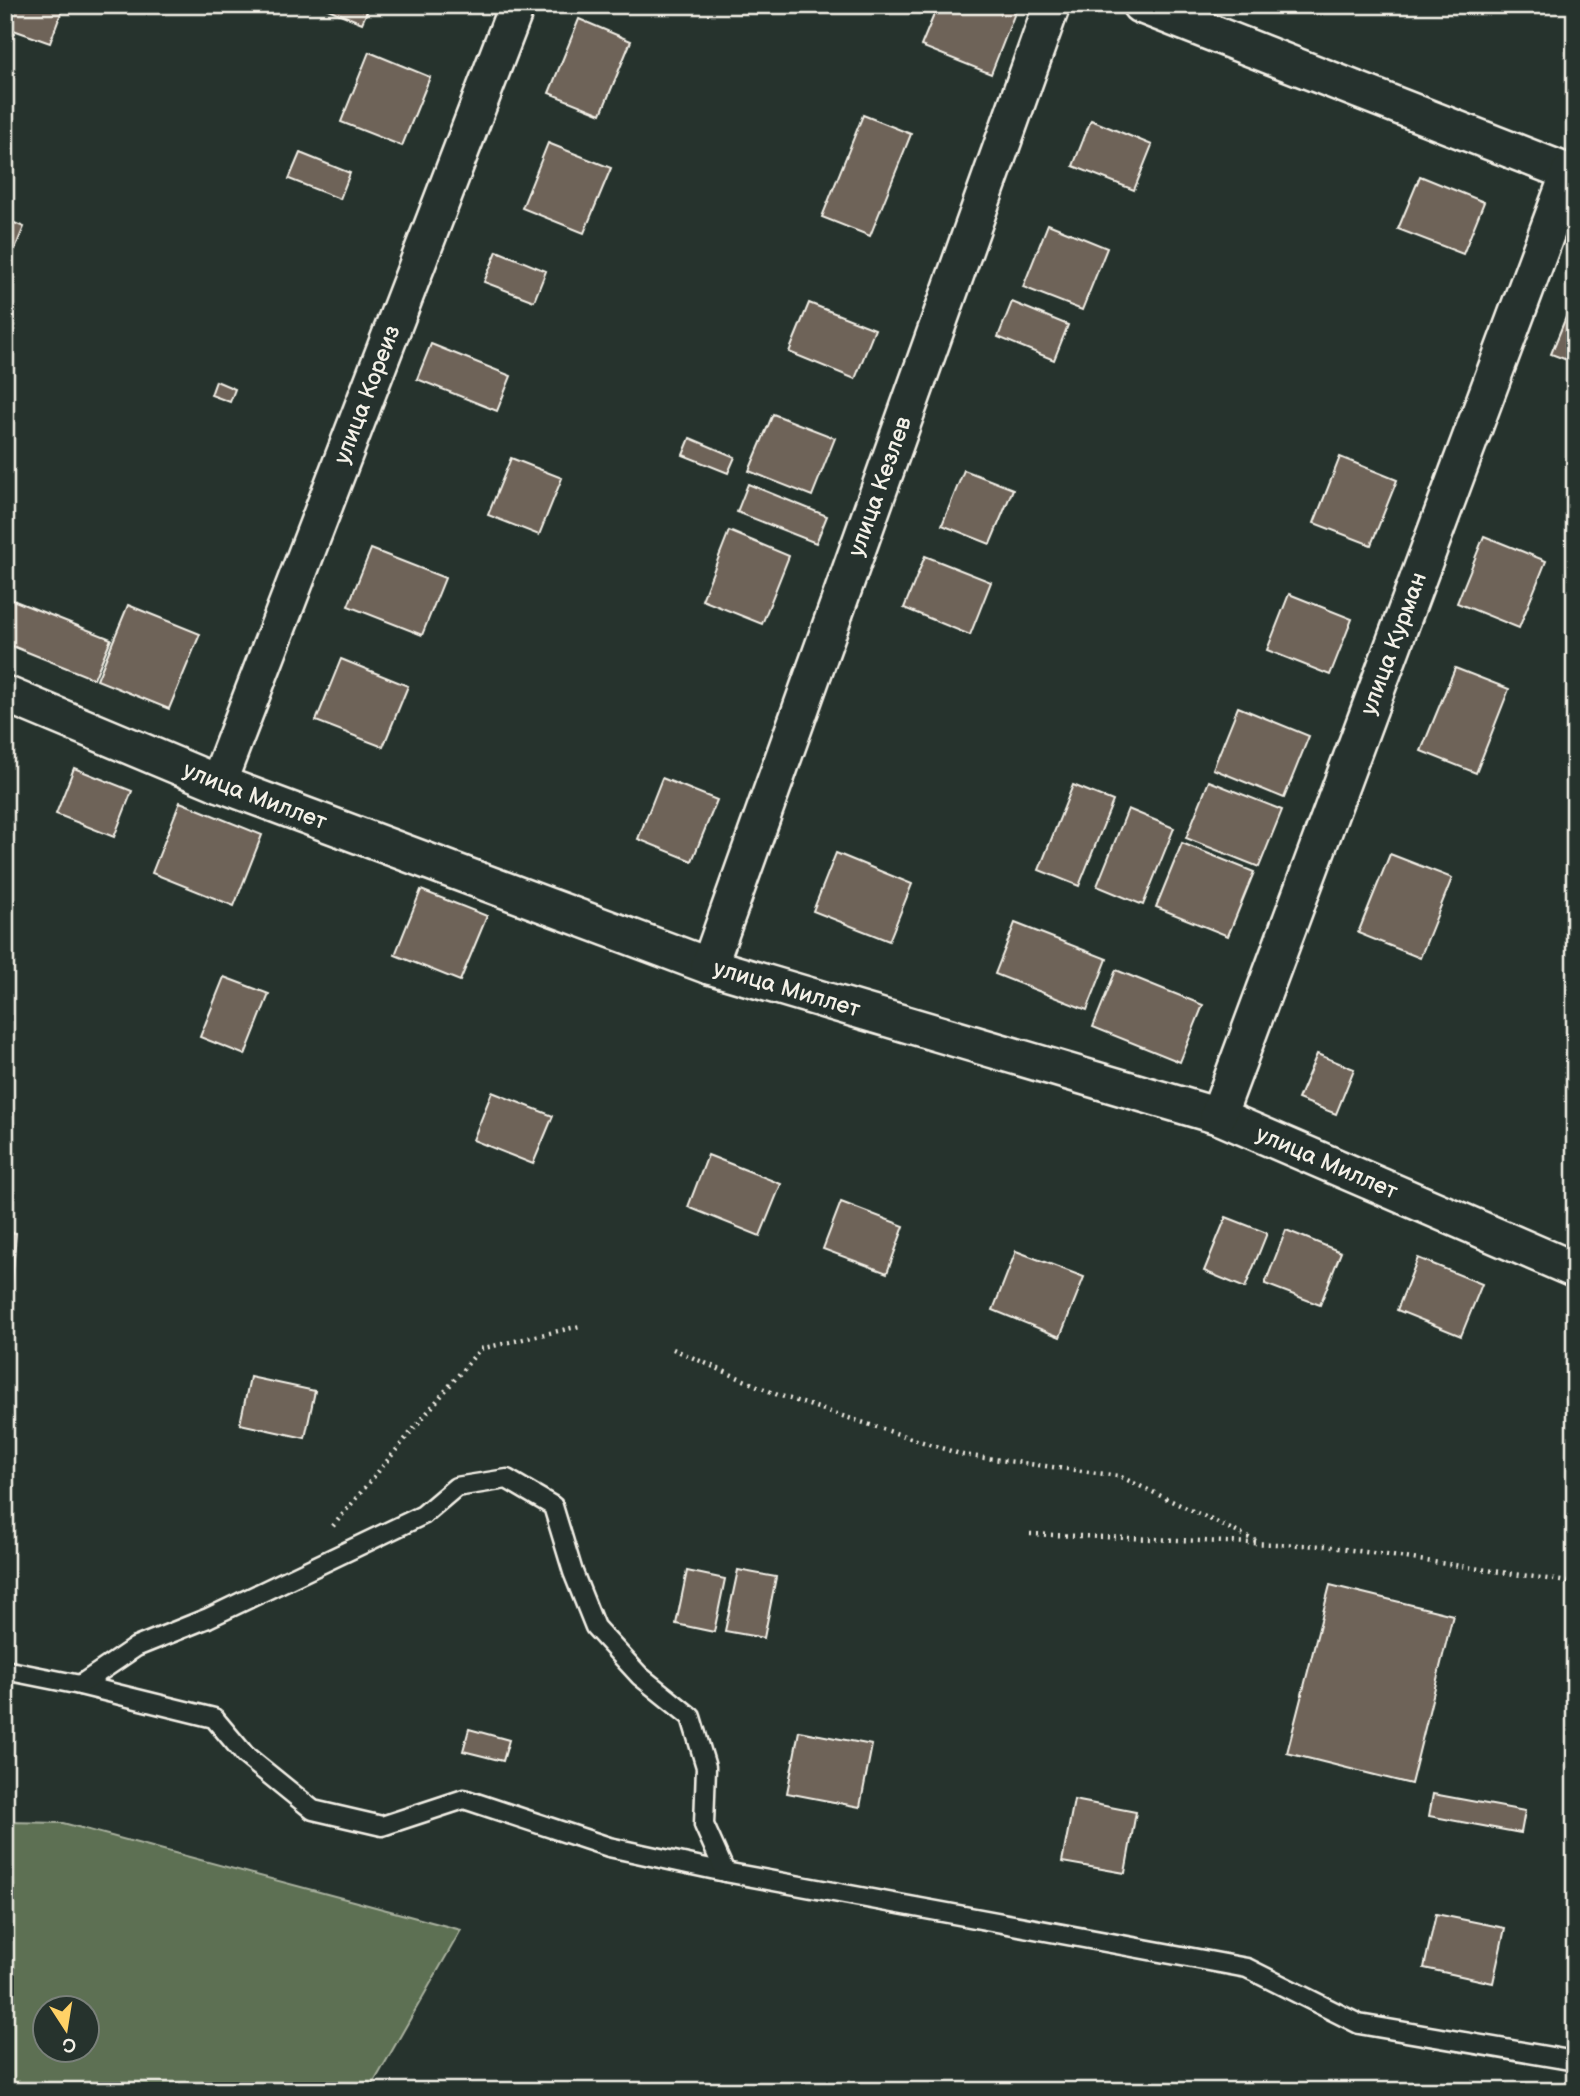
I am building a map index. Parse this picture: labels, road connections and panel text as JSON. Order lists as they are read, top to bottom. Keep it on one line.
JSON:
{"streets":{"street":["улица Кореиз","улица Кезлев","улица Курман","улица Миллет"]},"crossings":[["улица Кореиз","улица Миллет"],["улица Кезлев","улица Миллет"],["улица Курман","улица Миллет"]],"north":"bottom"}
